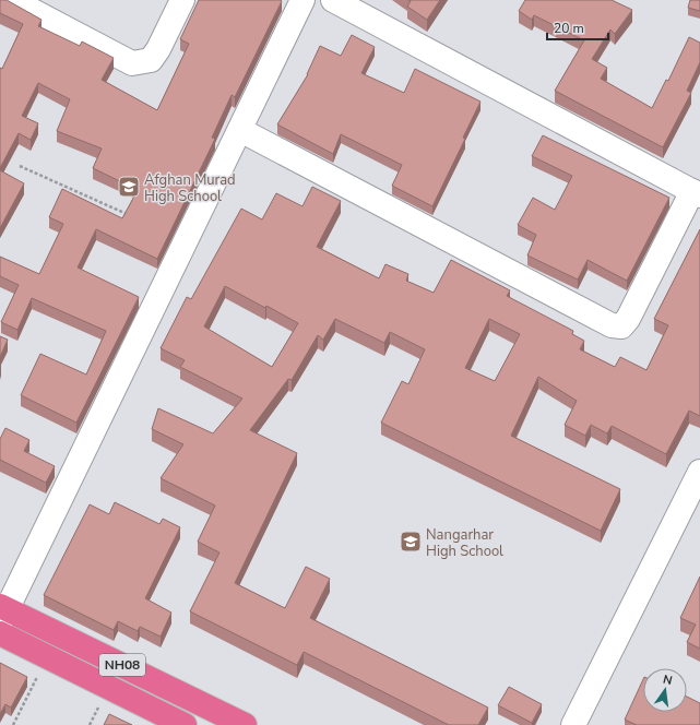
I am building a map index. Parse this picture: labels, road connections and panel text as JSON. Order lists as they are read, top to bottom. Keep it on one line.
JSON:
{"streets":{"highway":["NH08"]},"places":{"school or university":["Afghan Murad High School","Nangarhar High School"]},"scale_bar":"20 m","north":"top"}
